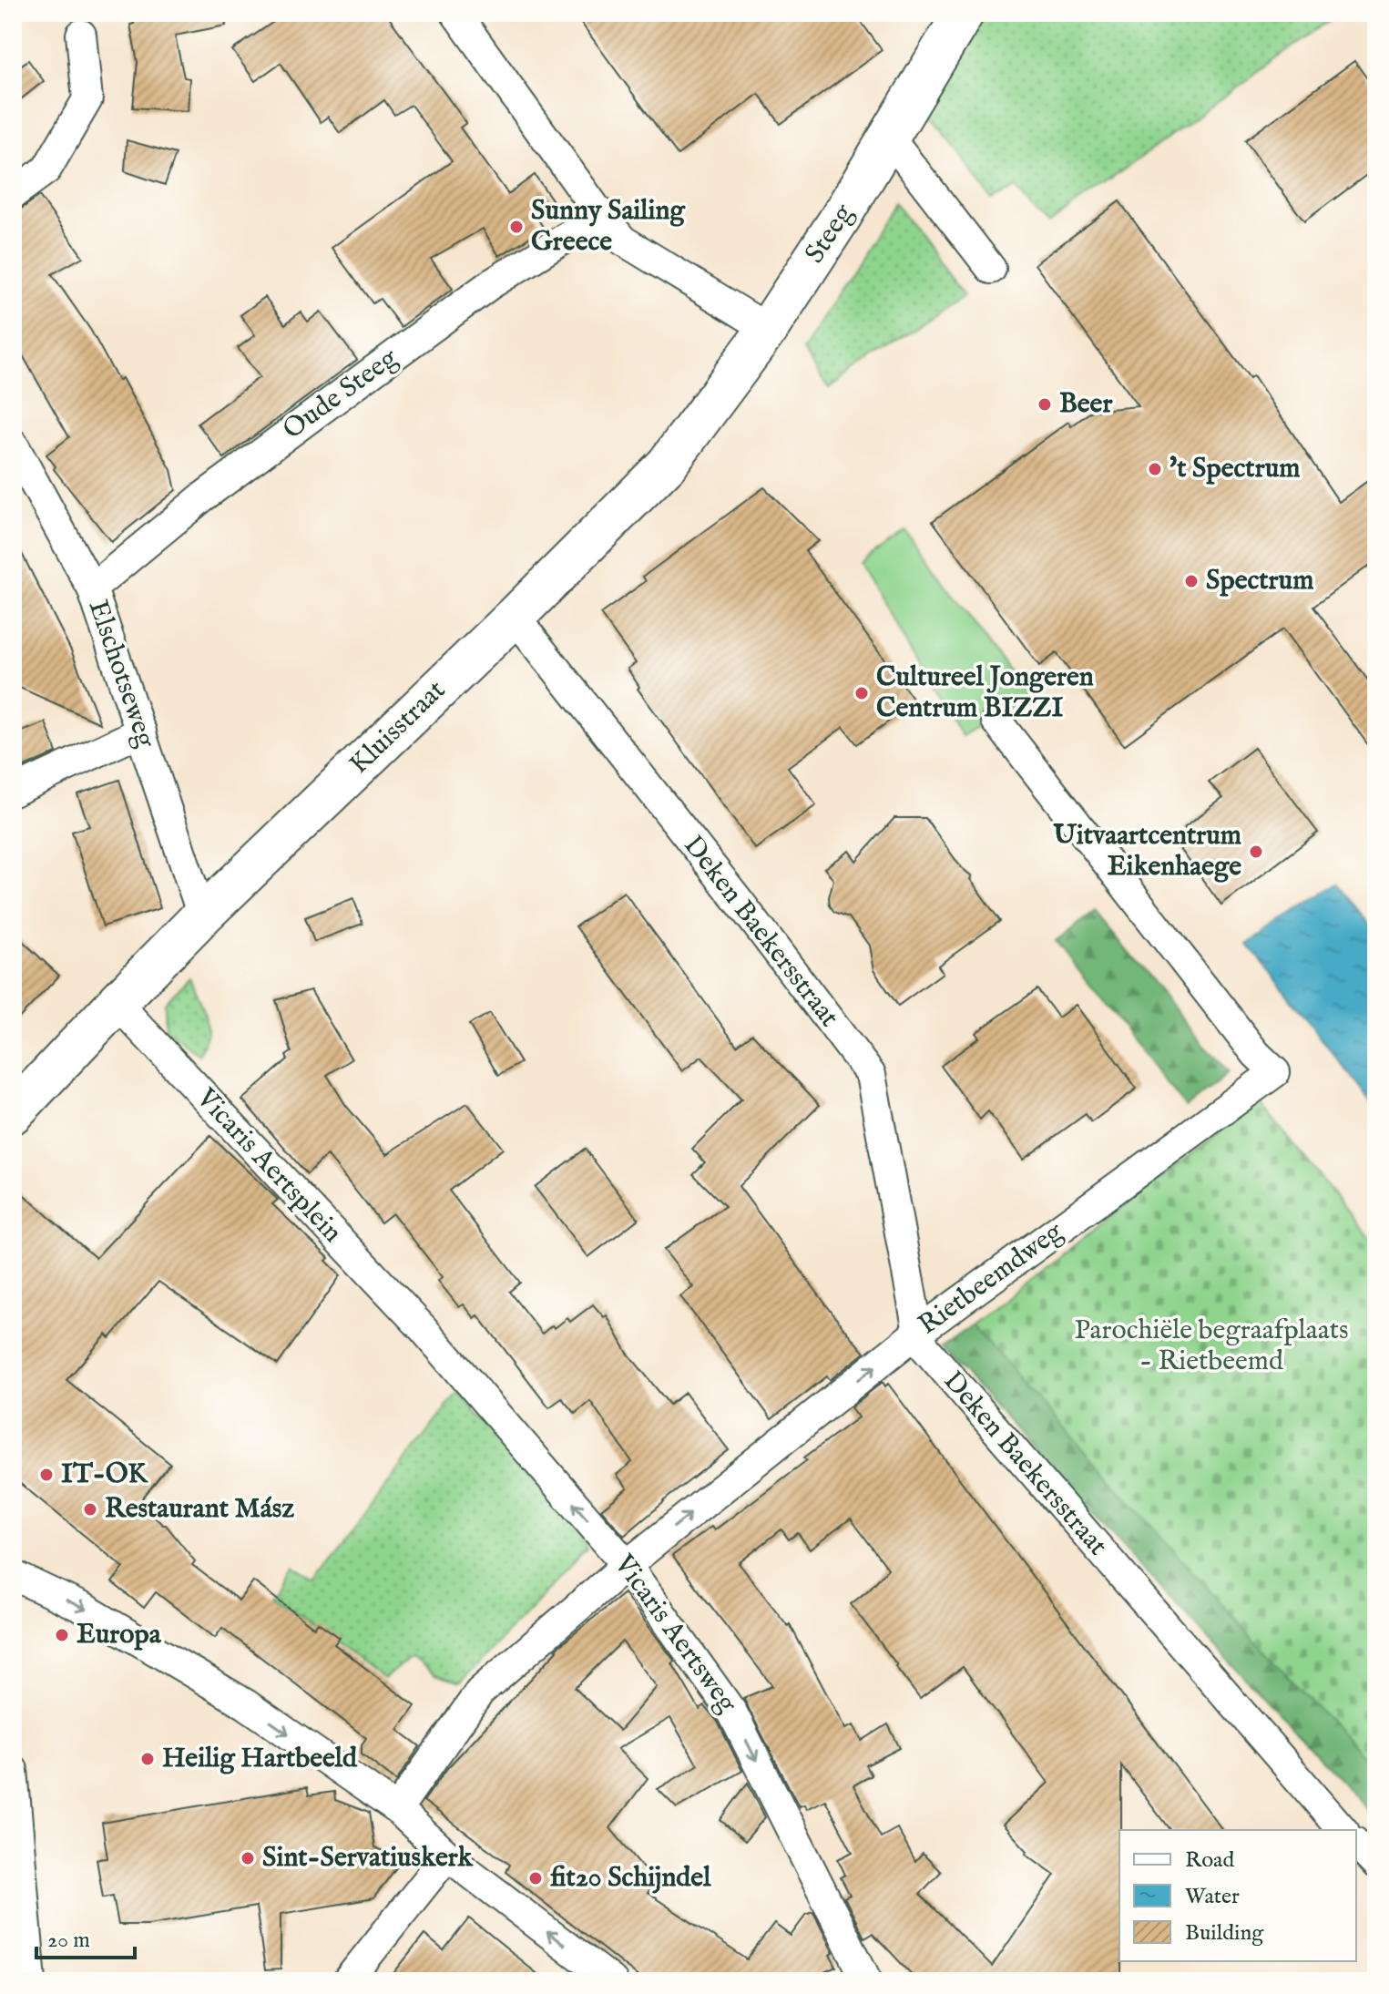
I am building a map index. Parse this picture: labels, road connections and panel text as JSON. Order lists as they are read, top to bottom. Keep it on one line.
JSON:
{"streets":{"street":["Steeg","Oude Steeg","Elschotseweg","Kluisstraat","Deken Baekersstraat","Vicaris Aertsplein","Rietbeemdweg","Vicaris Aertsweg"]},"crossings":[["Steeg","Kluisstraat"],["Oude Steeg","Elschotseweg"],["Elschotseweg","Kluisstraat"],["Kluisstraat","Deken Baekersstraat"],["Kluisstraat","Vicaris Aertsplein"],["Deken Baekersstraat","Rietbeemdweg"],["Vicaris Aertsplein","Vicaris Aertsweg"],["Rietbeemdweg","Vicaris Aertsweg"]],"parks":["Parochiële begraafplaats - Rietbeemd"],"places":["Sunny Sailing Greece","Beer","'t Spectrum","Spectrum","Cultureel Jongeren Centrum BIZZI","Uitvaartcentrum Eikenhaege","IT-OK","Restaurant Mász","Europa","Heilig Hartbeeld","Sint-Servatiuskerk","fit20 Schijndel"],"legend":["Road","Water","Building"],"scale_bar":"20 m"}
